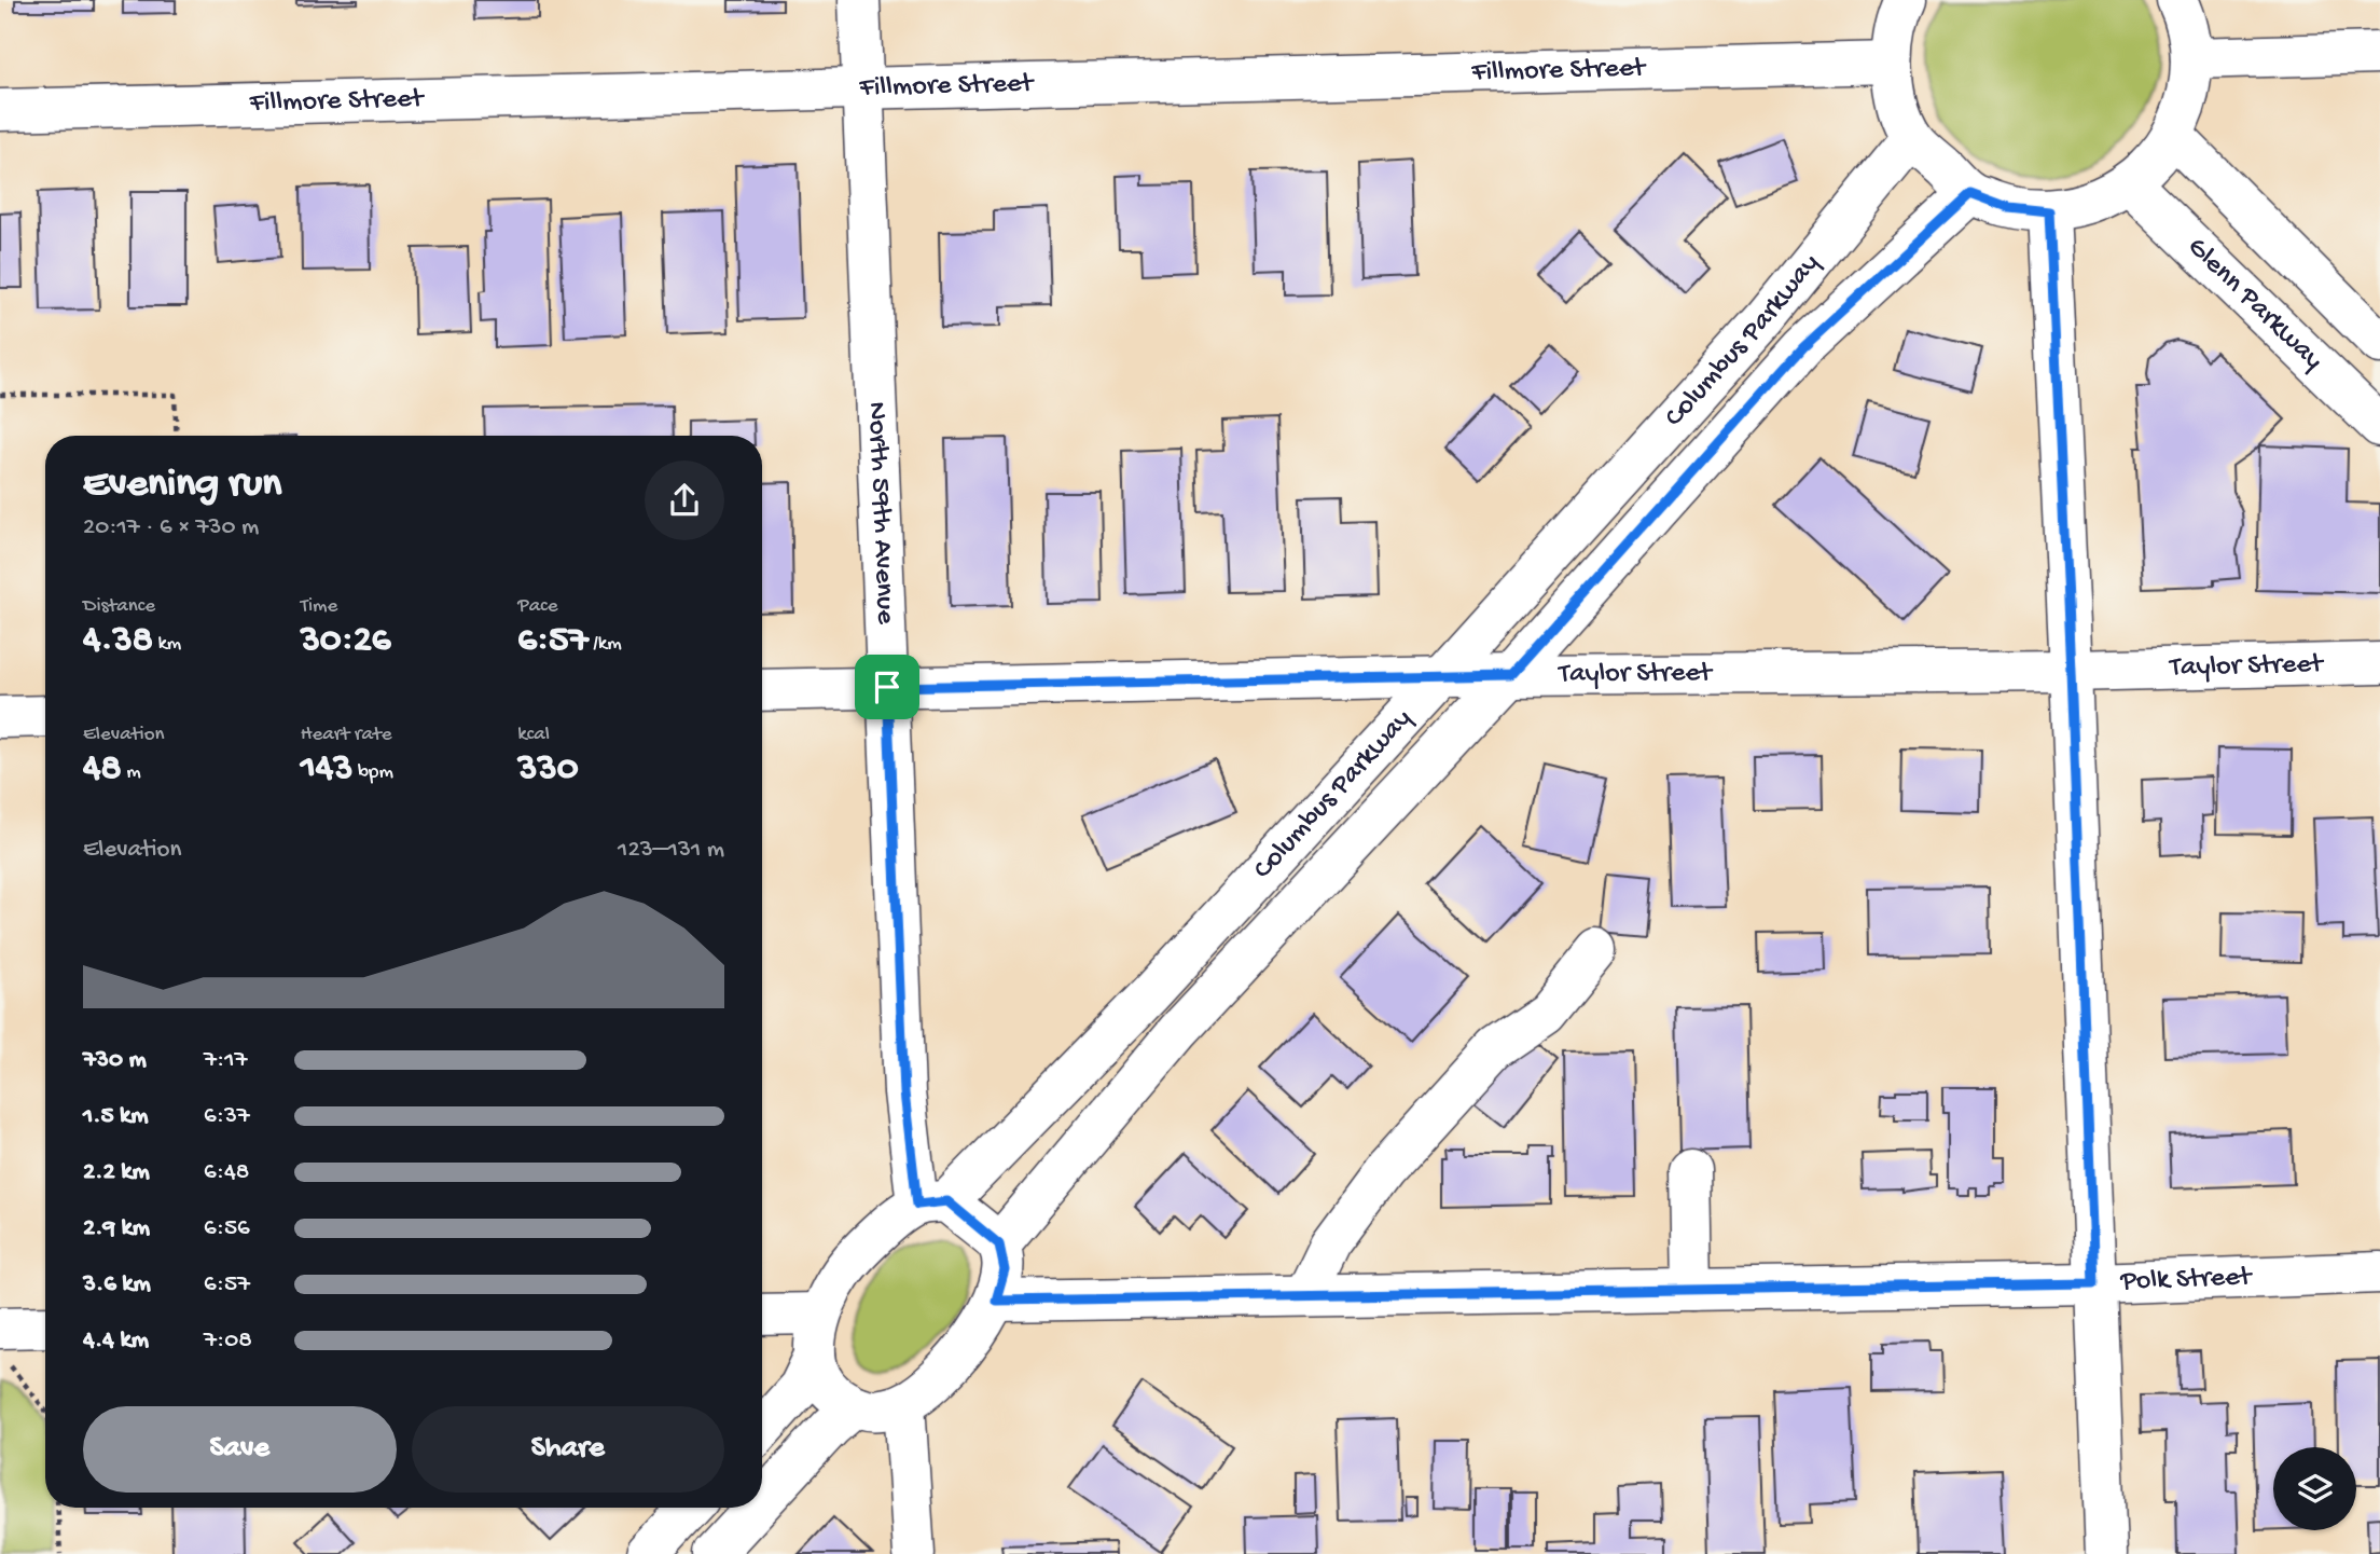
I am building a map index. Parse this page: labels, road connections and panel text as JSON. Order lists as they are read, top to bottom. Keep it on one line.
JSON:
{"streets":{"street":["Fillmore Street","Glenn Parkway","Columbus Parkway","North 59th Avenue","Taylor Street","Polk Street"]},"crossings":[["Fillmore Street","North 59th Avenue"],["Columbus Parkway","North 59th Avenue"],["Columbus Parkway","Taylor Street"],["Columbus Parkway","Polk Street"],["North 59th Avenue","Taylor Street"],["North 59th Avenue","Polk Street"]],"page":{"heading":["Evening run","20:17 · 6 × 730 m"],"stats":[["Distance","4.38 km"],["Time","30:26"],["Pace","6:57 /km"],["Elevation","48 m"],["Heart rate","143 bpm"],["kcal","330"]],"chart":["Elevation","123–131 m"],"list":[{"name":"730 m","note":"7:17"},{"name":"1.5 km","note":"6:37"},{"name":"2.2 km","note":"6:48"},{"name":"2.9 km","note":"6:56"},{"name":"3.6 km","note":"6:57"},{"name":"4.4 km","note":"7:08"}],"buttons":["Save","Share"]}}
